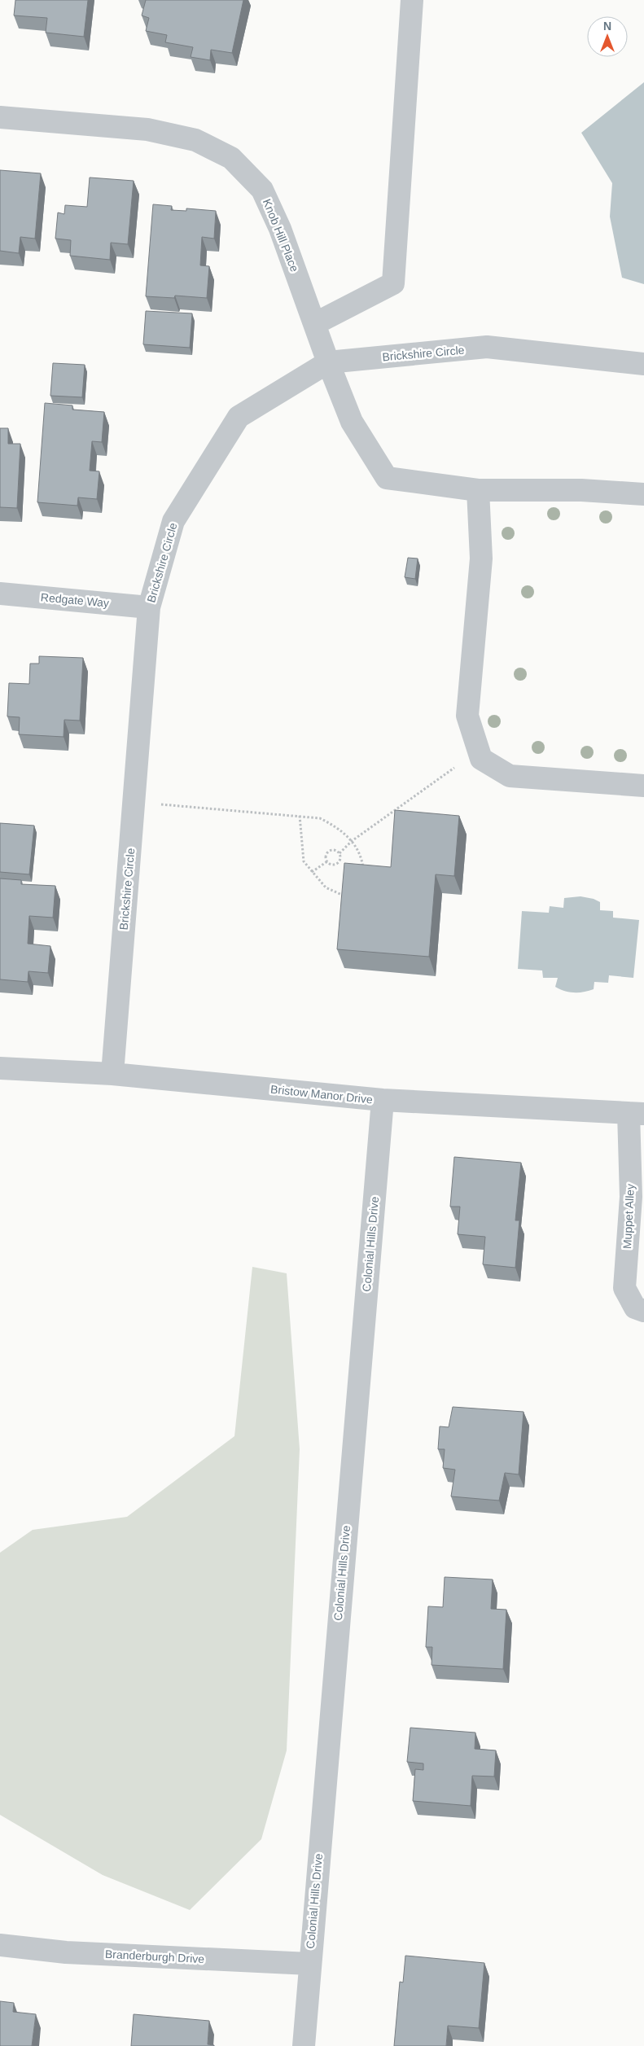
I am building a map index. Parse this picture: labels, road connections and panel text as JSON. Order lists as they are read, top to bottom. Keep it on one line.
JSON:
{"streets":{"street":["Knob Hill Place","Brickshire Circle","Redgate Way","Bristow Manor Drive","Muppet Alley","Colonial Hills Drive","Branderburgh Drive"]},"crossings":[["Knob Hill Place","Brickshire Circle"],["Brickshire Circle","Redgate Way"],["Brickshire Circle","Bristow Manor Drive"],["Bristow Manor Drive","Muppet Alley"],["Bristow Manor Drive","Colonial Hills Drive"],["Colonial Hills Drive","Branderburgh Drive"]],"north":"top"}
